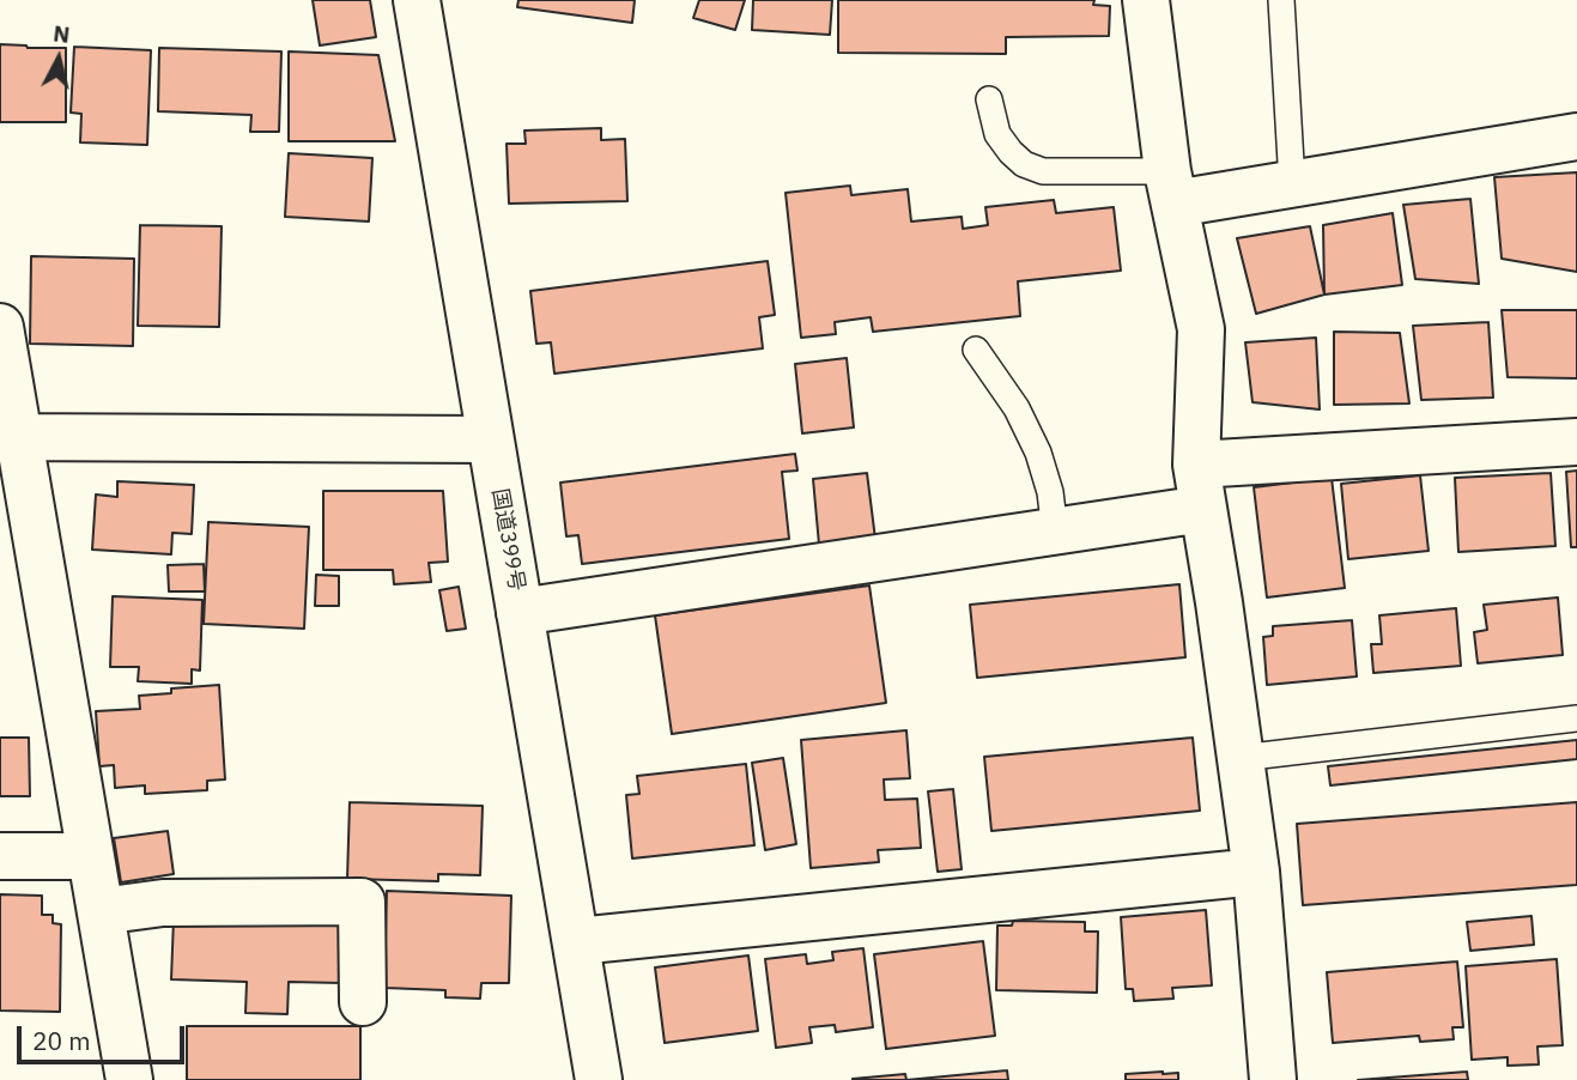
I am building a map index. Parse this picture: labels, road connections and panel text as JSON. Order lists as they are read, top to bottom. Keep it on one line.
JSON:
{"streets":{"main road":["国道399号"]},"scale_bar":"20 m","north":"top"}
